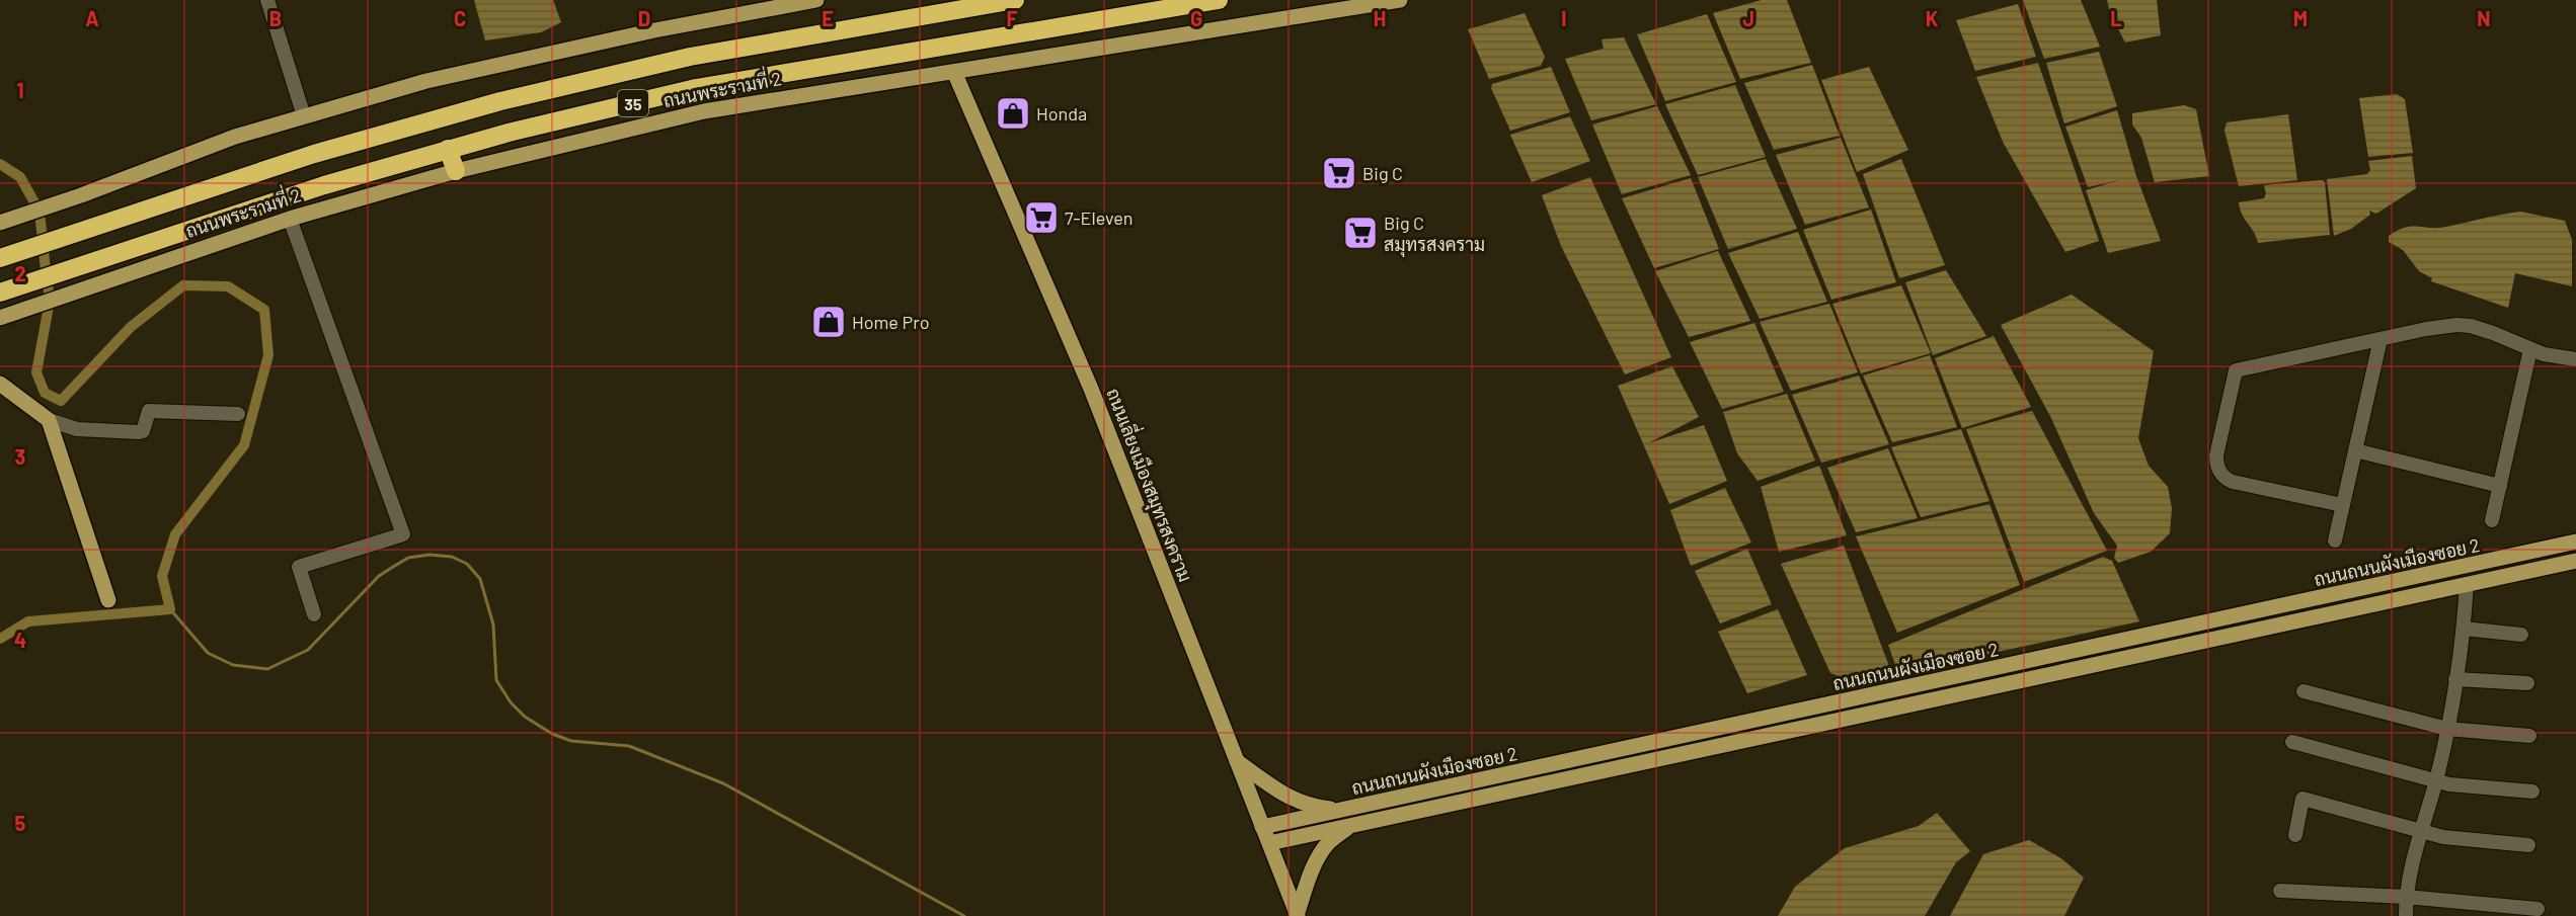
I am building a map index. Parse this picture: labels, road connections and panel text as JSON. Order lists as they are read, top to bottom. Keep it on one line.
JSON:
{"streets":{"highway":["ถนนพระรามที่ 2","35"],"main road":["ถนนเลี่ยงเมืองสมุทรสงคราม","ถนนถนนผังเมืองซอย 2"]},"crossings":[["ถนนพระรามที่ 2","ถนนเลี่ยงเมืองสมุทรสงคราม"],["ถนนเลี่ยงเมืองสมุทรสงคราม","ถนนถนนผังเมืองซอย 2"]],"places":{"shop":["Honda","Home Pro"],"supermarket":["Big C","7-Eleven","Big C สมุทรสงคราม"]},"grid":{"columns":["A","B","C","D","E","F","G","H","I","J","K","L","M","N"],"rows":["1","2","3","4","5"]}}
